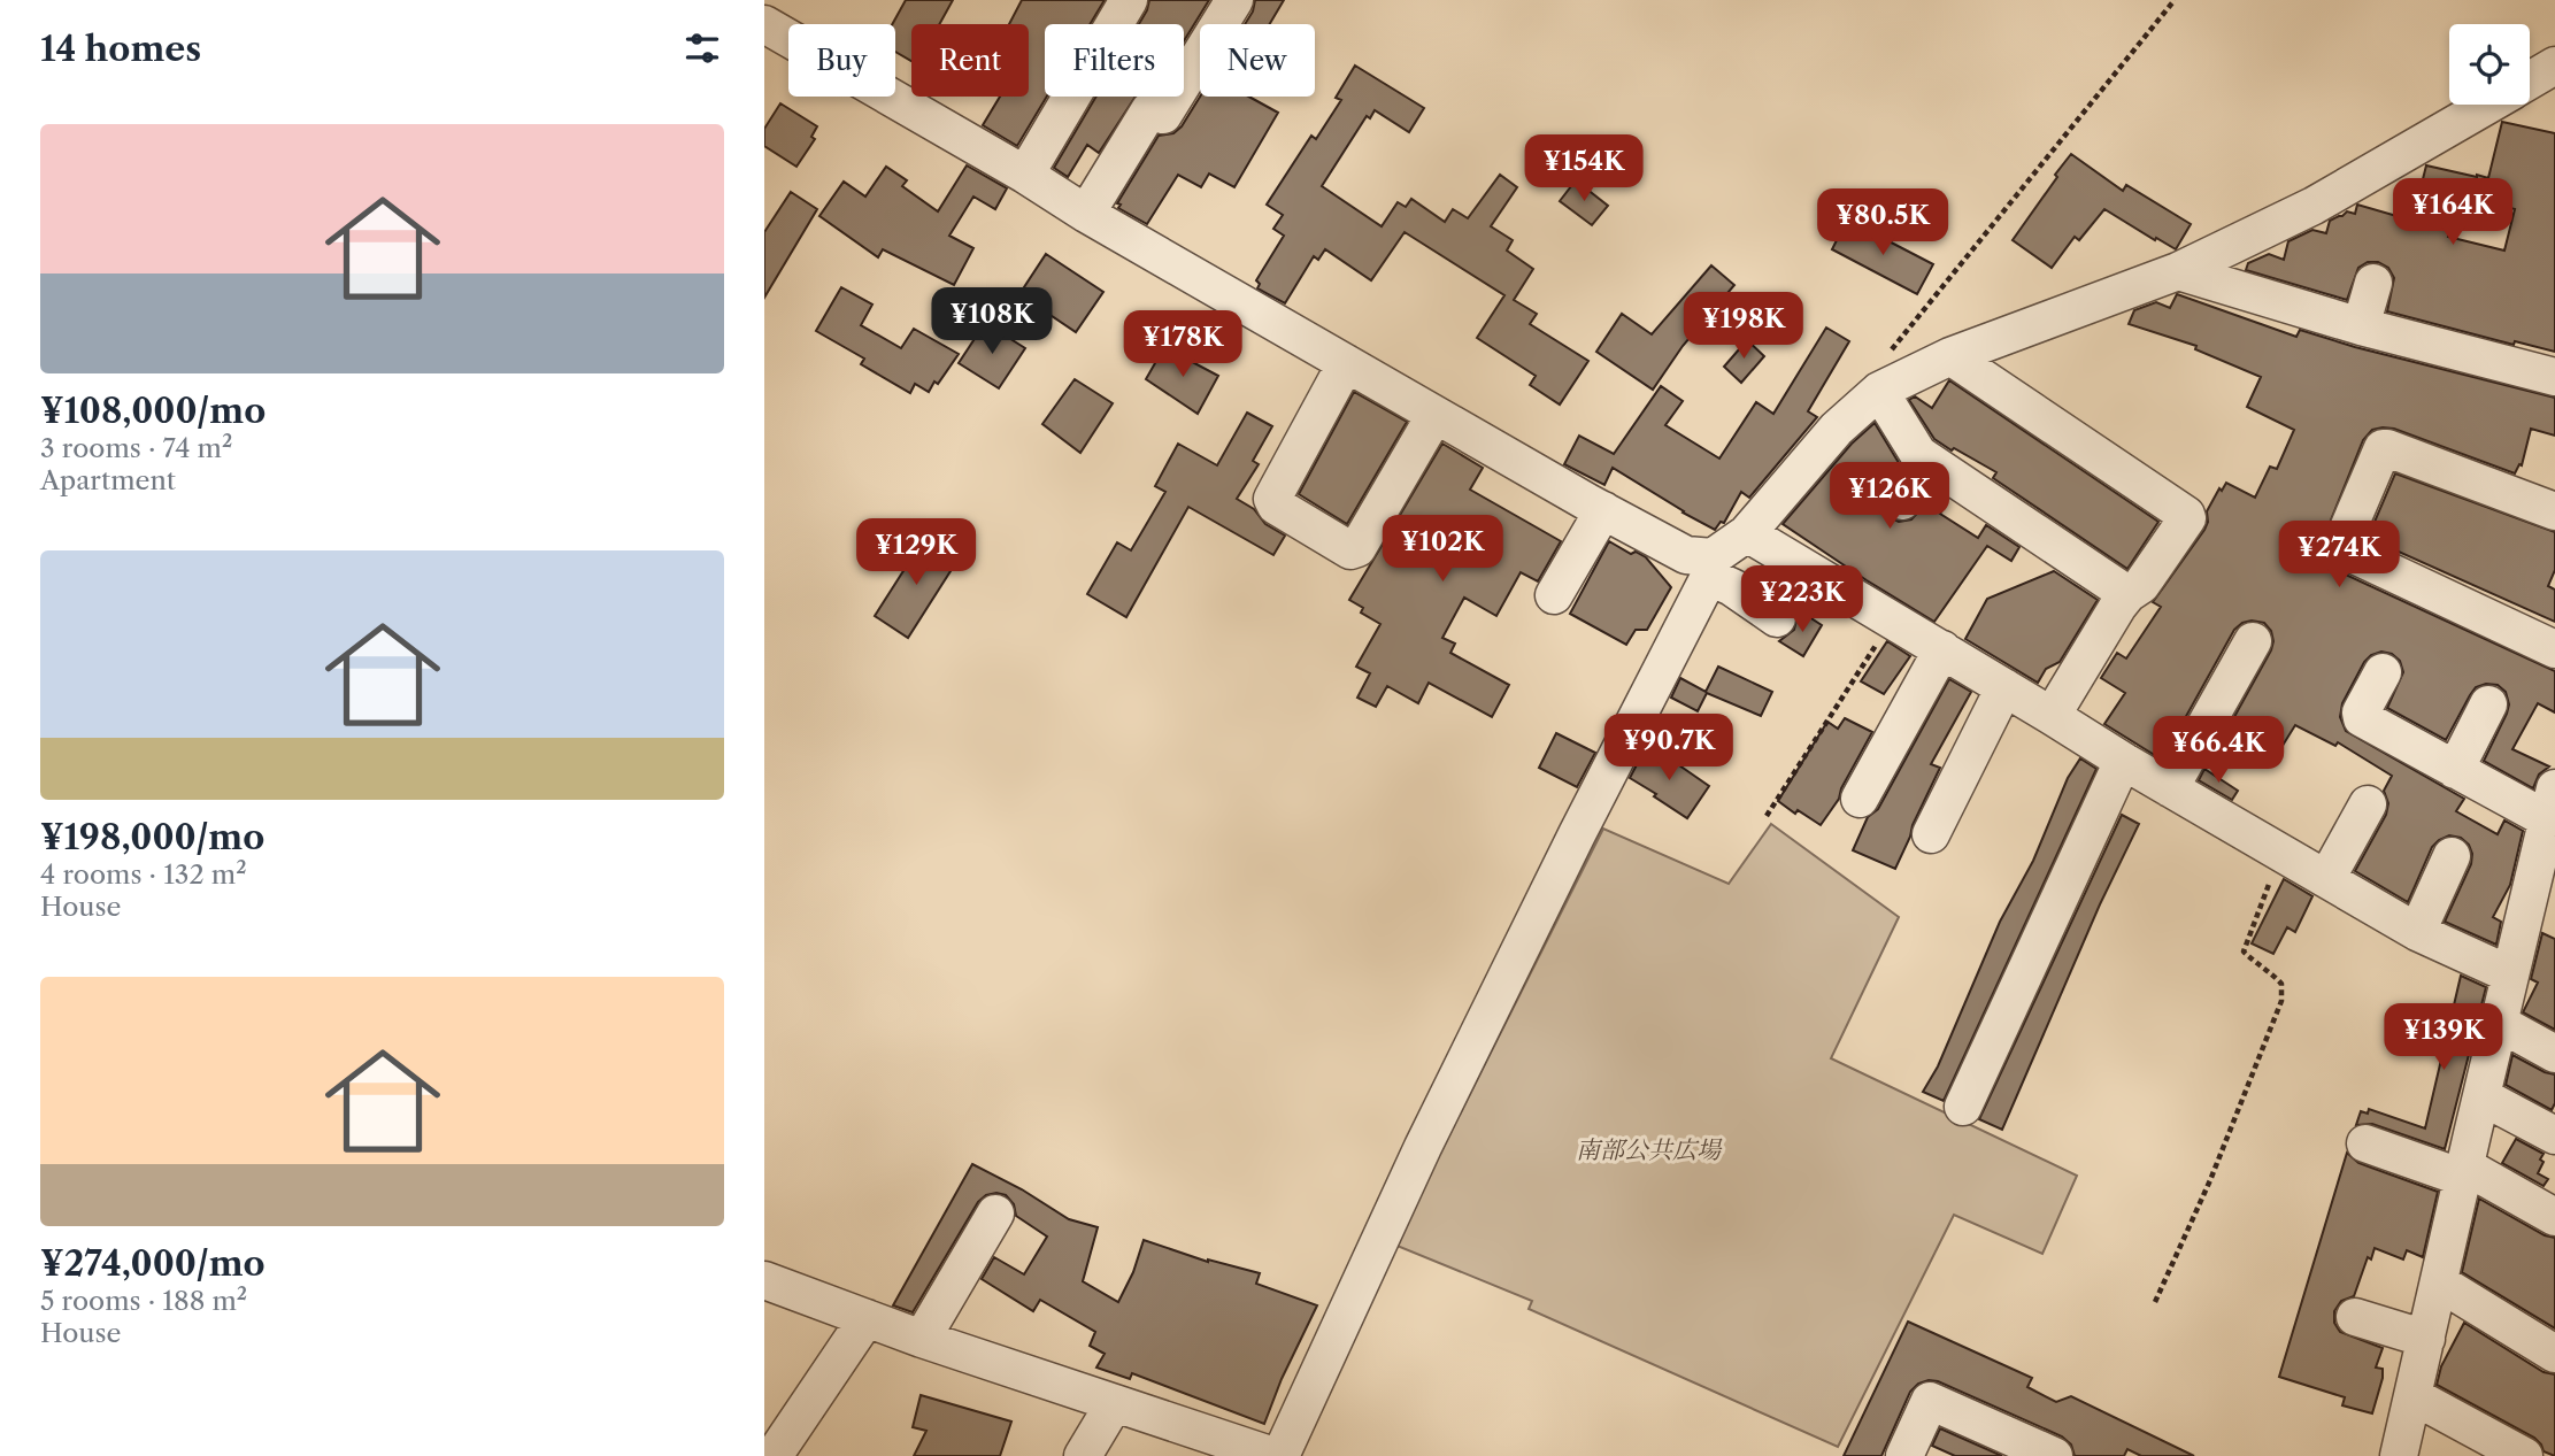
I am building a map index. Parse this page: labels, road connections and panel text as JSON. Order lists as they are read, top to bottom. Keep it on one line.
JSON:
{"parks":["南部公共広場"],"page":{"heading":"14 homes","chip":["Buy","Rent","Filters","New"],"list":[{"name":"¥108,000/mo","note":"3 rooms · 74 m² · Apartment"},{"name":"¥198,000/mo","note":"4 rooms · 132 m² · House"},{"name":"¥274,000/mo","note":"5 rooms · 188 m² · House"}],"price":["¥154K","¥164K","¥80.5K","¥108K","¥198K","¥178K","¥126K","¥102K","¥129K","¥274K","¥223K","¥90.7K","¥66.4K","¥139K"]}}
